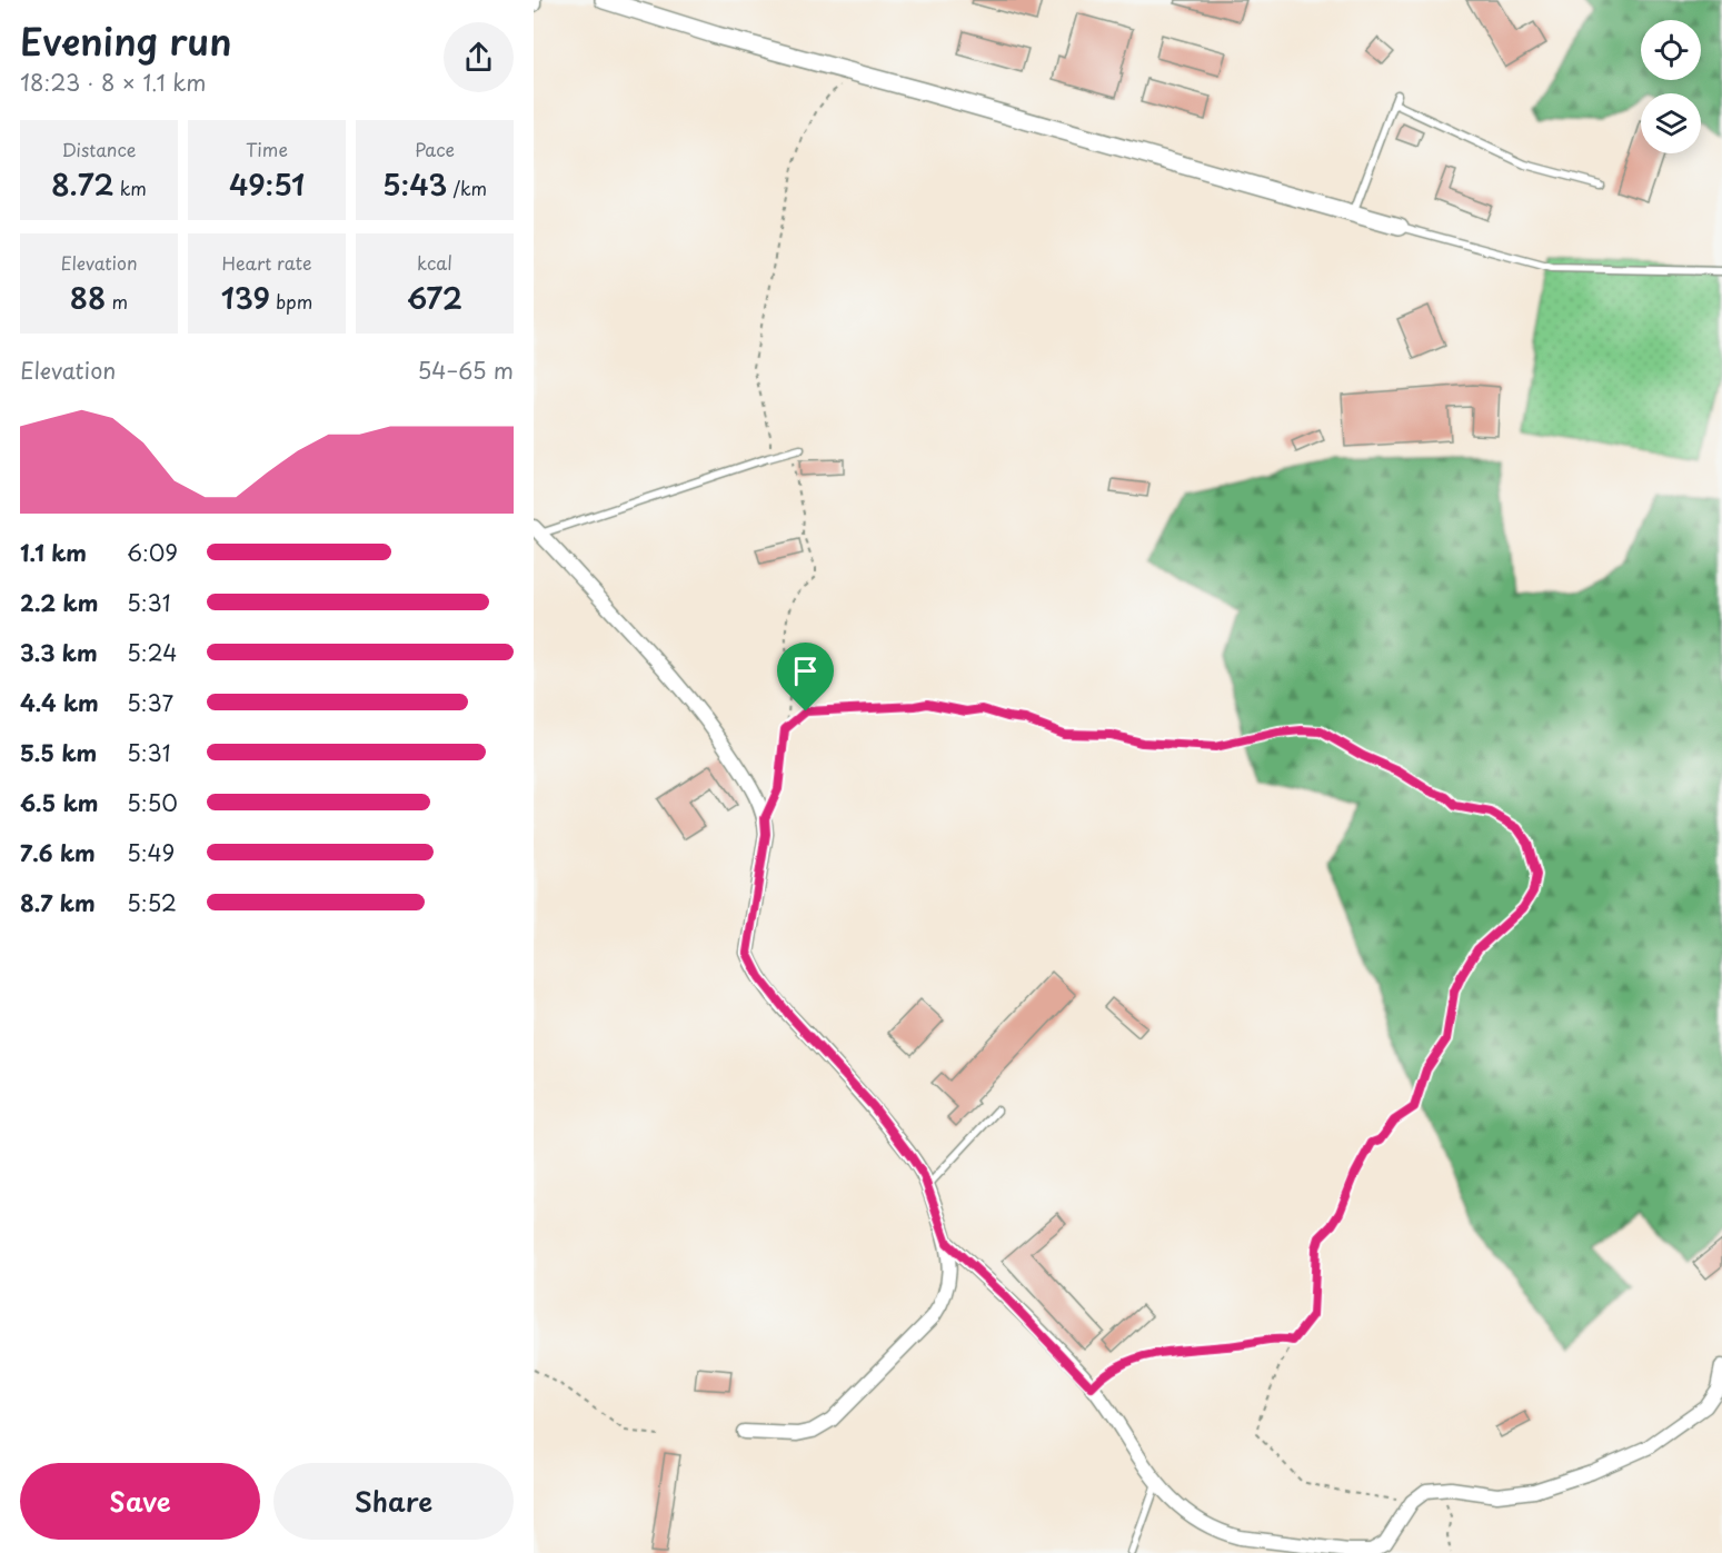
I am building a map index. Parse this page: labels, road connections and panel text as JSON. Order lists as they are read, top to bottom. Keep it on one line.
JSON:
{"page":{"heading":["Evening run","18:23 · 8 × 1.1 km"],"stats":[["Distance","8.72 km"],["Time","49:51"],["Pace","5:43 /km"],["Elevation","88 m"],["Heart rate","139 bpm"],["kcal","672"]],"chart":["Elevation","54–65 m"],"list":[{"name":"1.1 km","note":"6:09"},{"name":"2.2 km","note":"5:31"},{"name":"3.3 km","note":"5:24"},{"name":"4.4 km","note":"5:37"},{"name":"5.5 km","note":"5:31"},{"name":"6.5 km","note":"5:50"},{"name":"7.6 km","note":"5:49"},{"name":"8.7 km","note":"5:52"}],"buttons":["Save","Share"]}}
